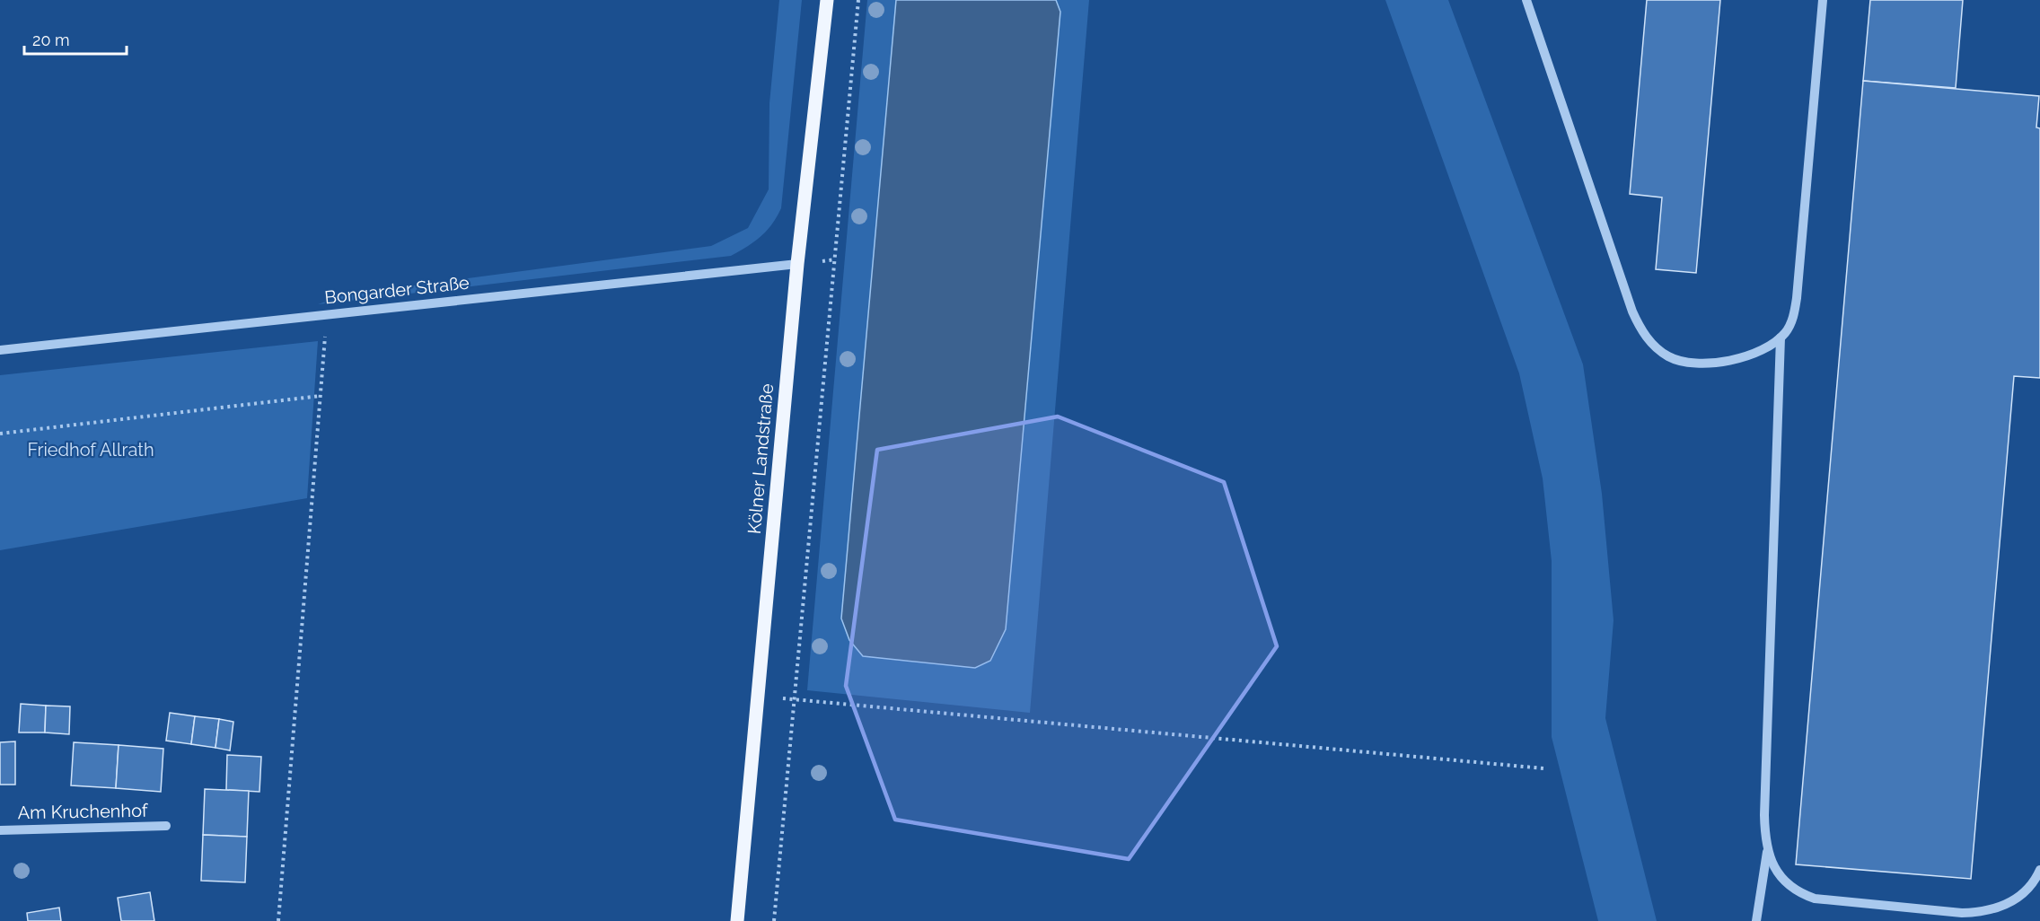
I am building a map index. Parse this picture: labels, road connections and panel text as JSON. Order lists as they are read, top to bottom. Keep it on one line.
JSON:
{"streets":{"main road":["Kölner Landstraße"],"street":["Bongarder Straße","Am Kruchenhof"]},"crossings":[["Bongarder Straße","Kölner Landstraße"]],"parks":["Friedhof Allrath"],"scale_bar":"20 m"}
